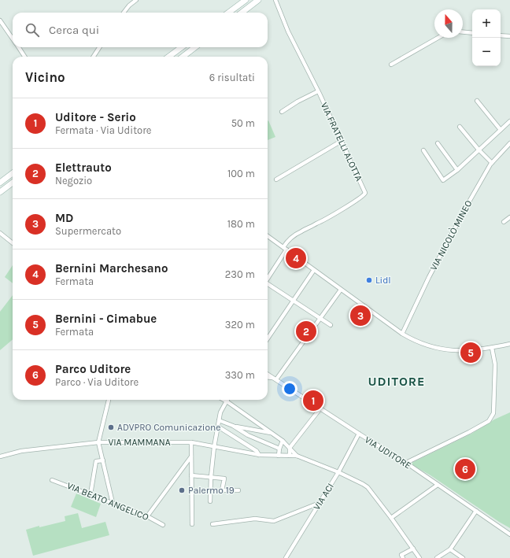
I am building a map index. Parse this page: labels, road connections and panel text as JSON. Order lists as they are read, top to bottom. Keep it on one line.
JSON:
{"streets":{"street":["VIA FRATELLI ALOTTA","VIA NICOLÒ MINEO","VIA MAMMANA","VIA UDITORE","VIA ACI","VIA BEATO ANGELICO"]},"crossings":[["VIA UDITORE","VIA ACI"]],"districts":["UDITORE"],"places":["Lidl","ADVPRO Comunicazione","Palermo 19"],"north":"top","page":{"map_buttons":["+","−"],"search":"Cerca qui","heading":["Vicino","6 risultati"],"list":[{"mark":"1","name":"Uditore - Serio","note":"Fermata · Via Uditore","value":"50 m"},{"mark":"2","name":"Elettrauto","note":"Negozio","value":"100 m"},{"mark":"3","name":"MD","note":"Supermercato","value":"180 m"},{"mark":"4","name":"Bernini Marchesano","note":"Fermata","value":"230 m"},{"mark":"5","name":"Bernini - Cimabue","note":"Fermata","value":"320 m"},{"mark":"6","name":"Parco Uditore","note":"Parco · Via Uditore","value":"330 m"}],"pins":["4","3","2","5","1","6"]}}
